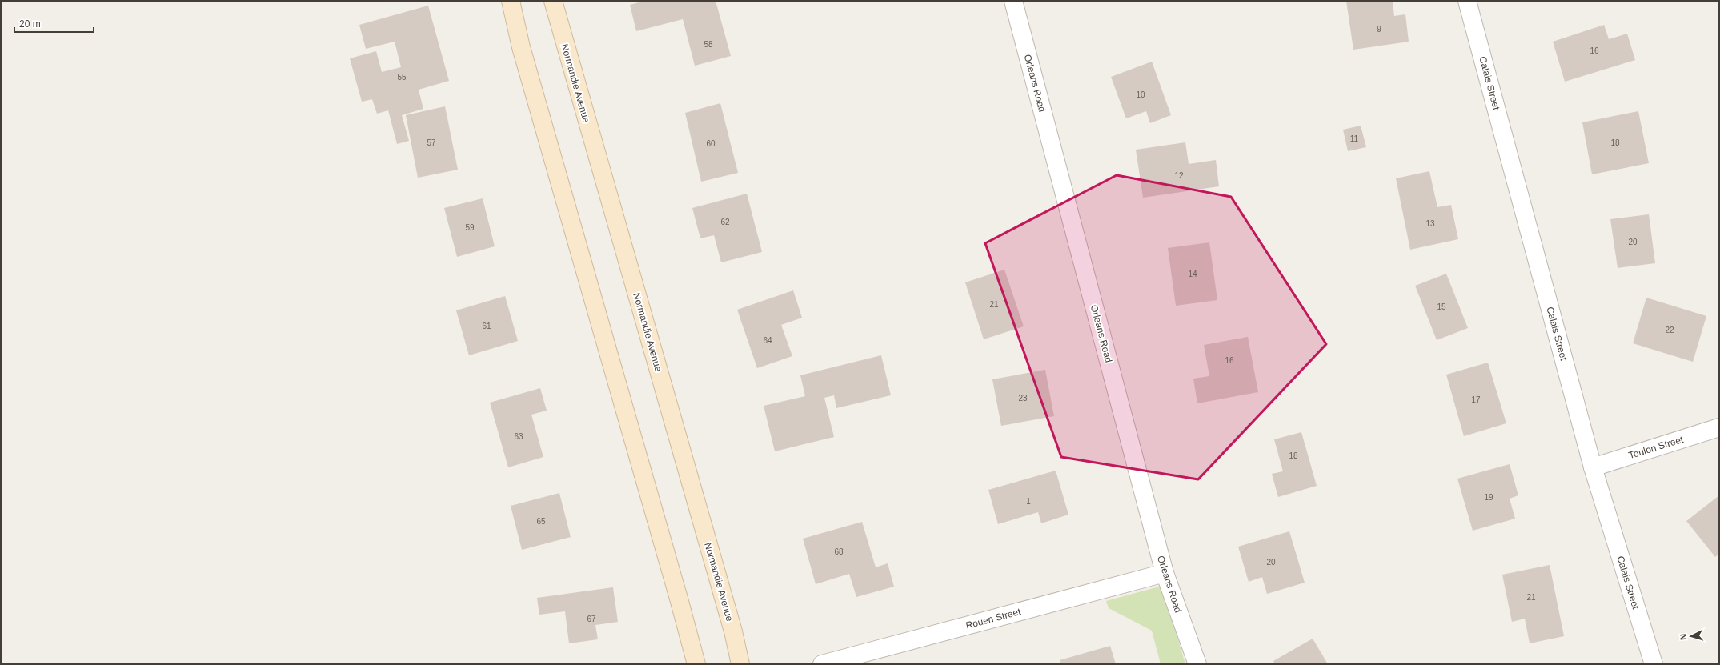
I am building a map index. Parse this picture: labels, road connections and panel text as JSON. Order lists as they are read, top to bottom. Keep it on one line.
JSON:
{"streets":{"street":["Normandie Avenue","Orleans Road","Calais Street","Toulon Street","Rouen Street"]},"crossings":[["Orleans Road","Rouen Street"],["Calais Street","Toulon Street"]],"house_numbers":["9","58","16","55","10","11","57","18","60","12","62","13","59","20","14","21","15","61","22","64","16","23","17","63","18","19","1","65","68","20","21","67"],"scale_bar":"20 m","north":"left"}
